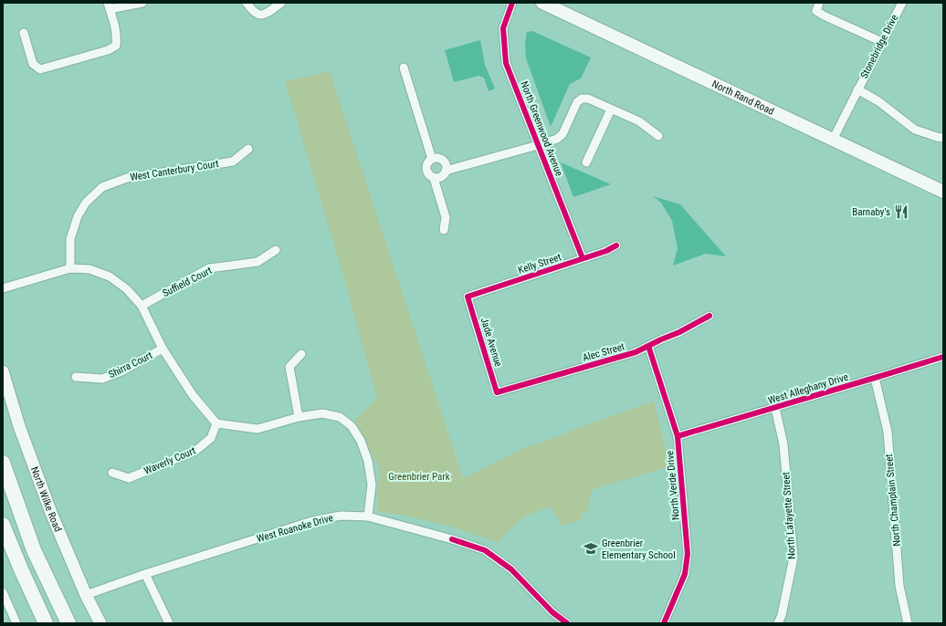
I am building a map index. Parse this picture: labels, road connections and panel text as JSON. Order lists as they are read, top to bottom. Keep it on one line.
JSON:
{"streets":{"main road":["North Rand Road"],"street":["Stonebridge Drive","North Greenwood Avenue","West Canterbury Court","Kelly Street","Suffield Court","Jade Avenue","Alec Street","Shirra Court","West Alleghany Drive","Waverly Court","North Verde Drive","North Wilke Road","North Champlain Street","North Lafayette Street","West Roanoke Drive"]},"crossings":[["Stonebridge Drive","North Rand Road"],["North Greenwood Avenue","Kelly Street"],["Kelly Street","Jade Avenue"],["Jade Avenue","Alec Street"],["Alec Street","North Verde Drive"],["West Alleghany Drive","North Verde Drive"],["West Alleghany Drive","North Champlain Street"],["West Alleghany Drive","North Lafayette Street"],["North Wilke Road","West Roanoke Drive"]],"parks":["Greenbrier Park"],"places":{"restaurant":["Barnaby's"],"school or university":["Greenbrier Elementary School"]}}
